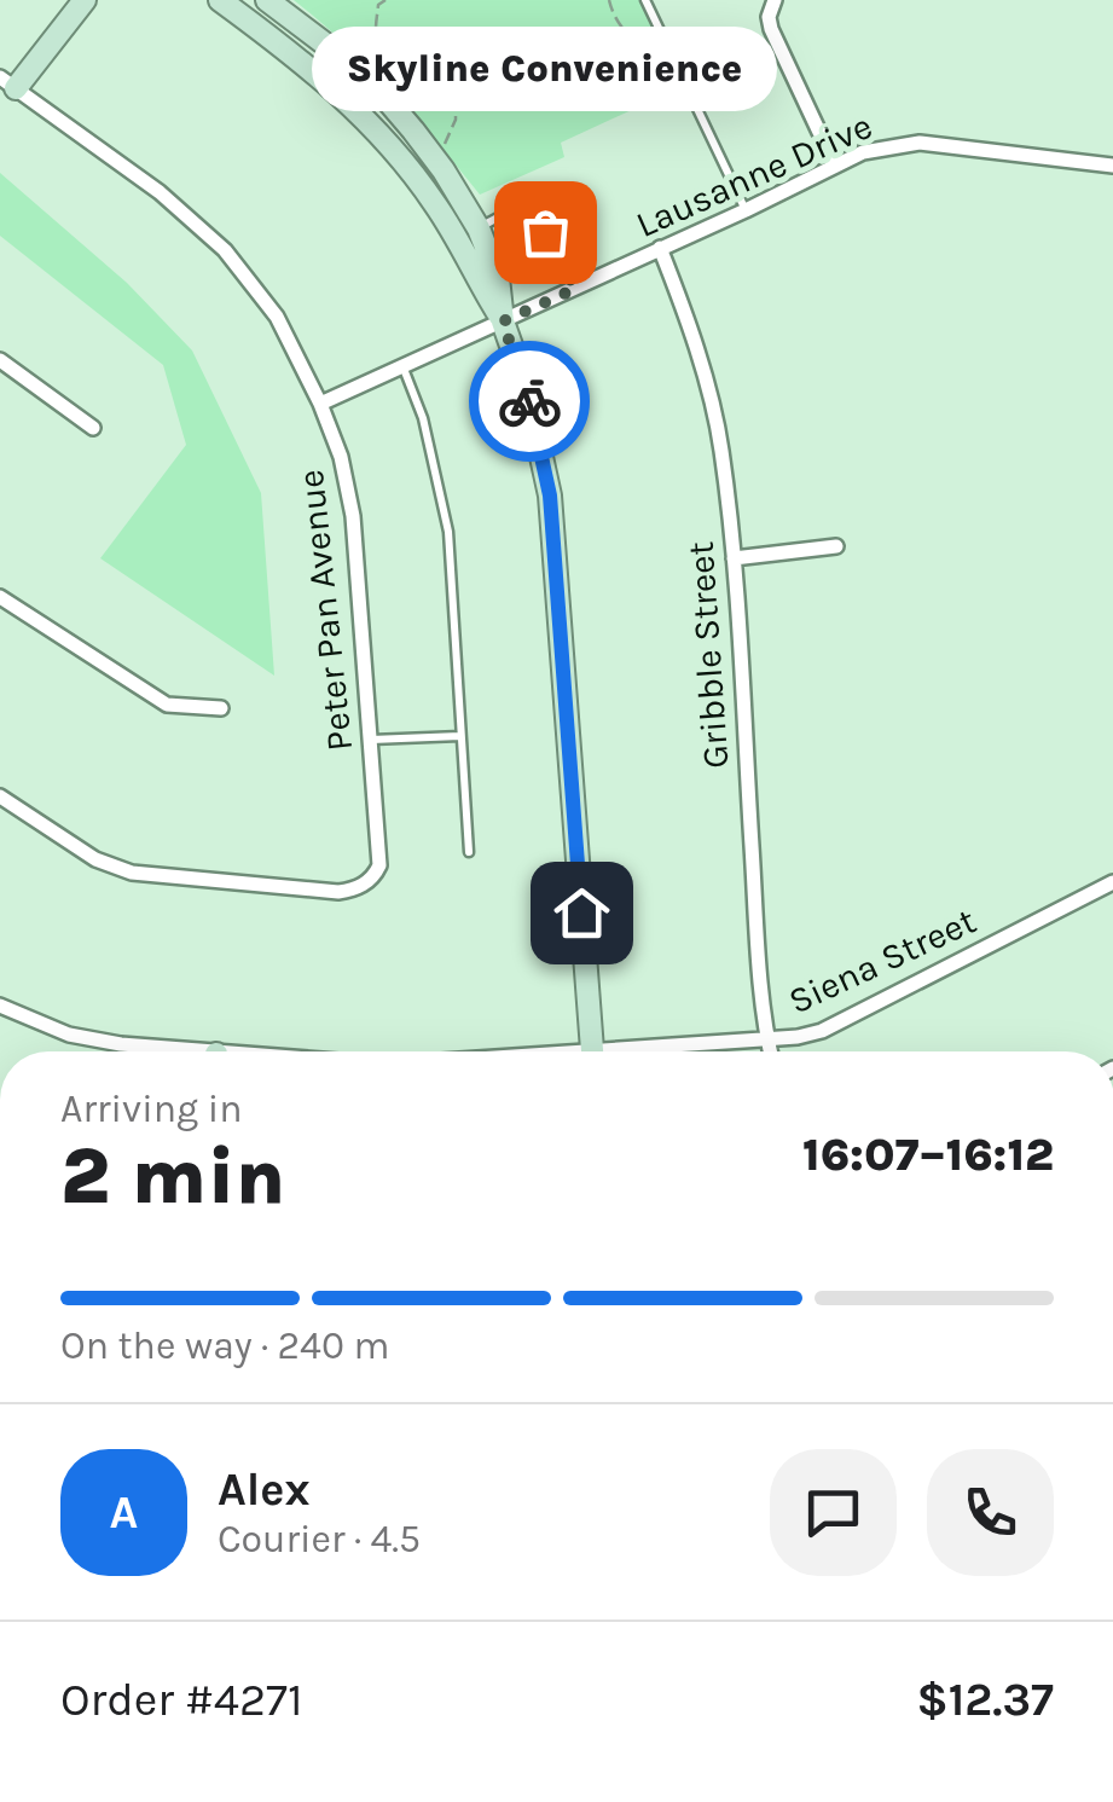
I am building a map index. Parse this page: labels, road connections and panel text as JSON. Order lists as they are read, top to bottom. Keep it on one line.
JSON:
{"streets":{"street":["Lausanne Drive","Peter Pan Avenue","Gribble Street","Siena Street"]},"crossings":[["Lausanne Drive","Peter Pan Avenue"],["Lausanne Drive","Gribble Street"],["Gribble Street","Siena Street"]],"places":["Skyline Convenience"],"page":{"bubble":"Skyline Convenience","heading":["2 min","Arriving in","16:07–16:12"],"panel":["Alex","Courier · 4.5","Order #4271","$12.37"],"bar":"On the way · 240 m","round":"A"}}
